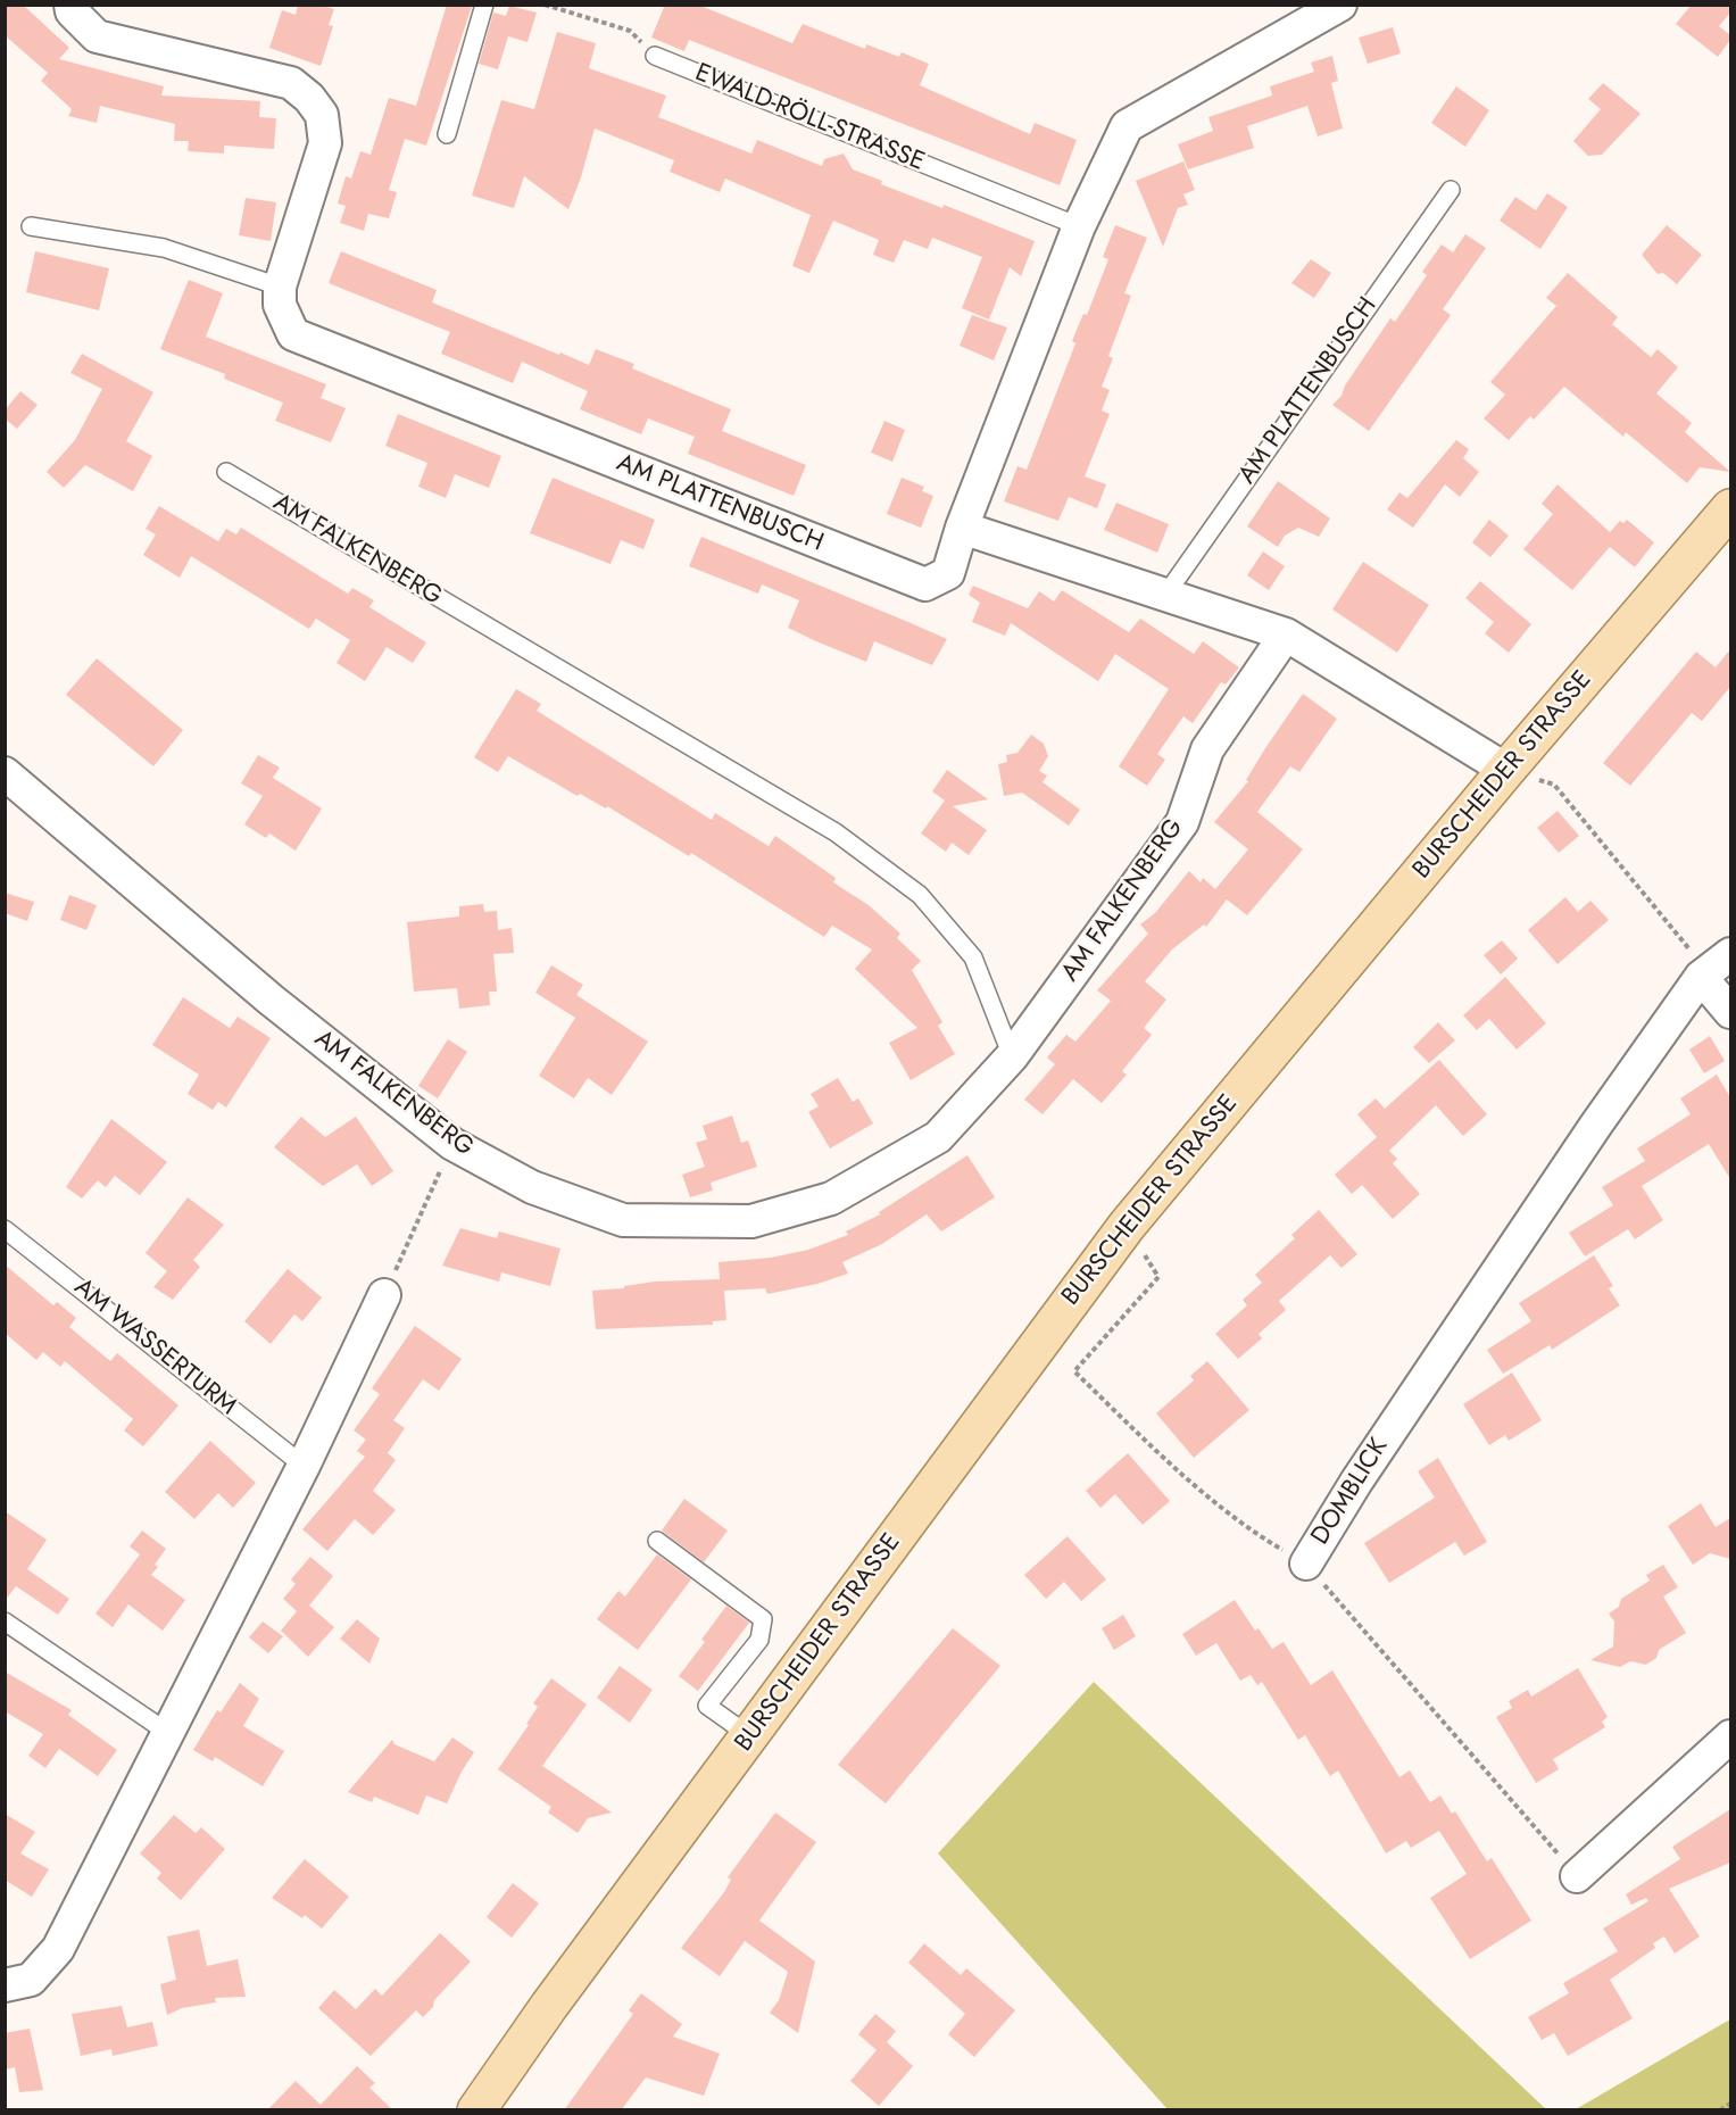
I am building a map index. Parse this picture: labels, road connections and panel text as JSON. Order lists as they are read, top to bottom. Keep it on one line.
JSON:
{"streets":{"main road":["BURSCHEIDER STRASSE"],"street":["AM PLATTENBUSCH","AM FALKENBERG","DOMBLICK"],"lane":["EWALD-RÖLL-STRASSE","AM WASSERTURM"]}}
